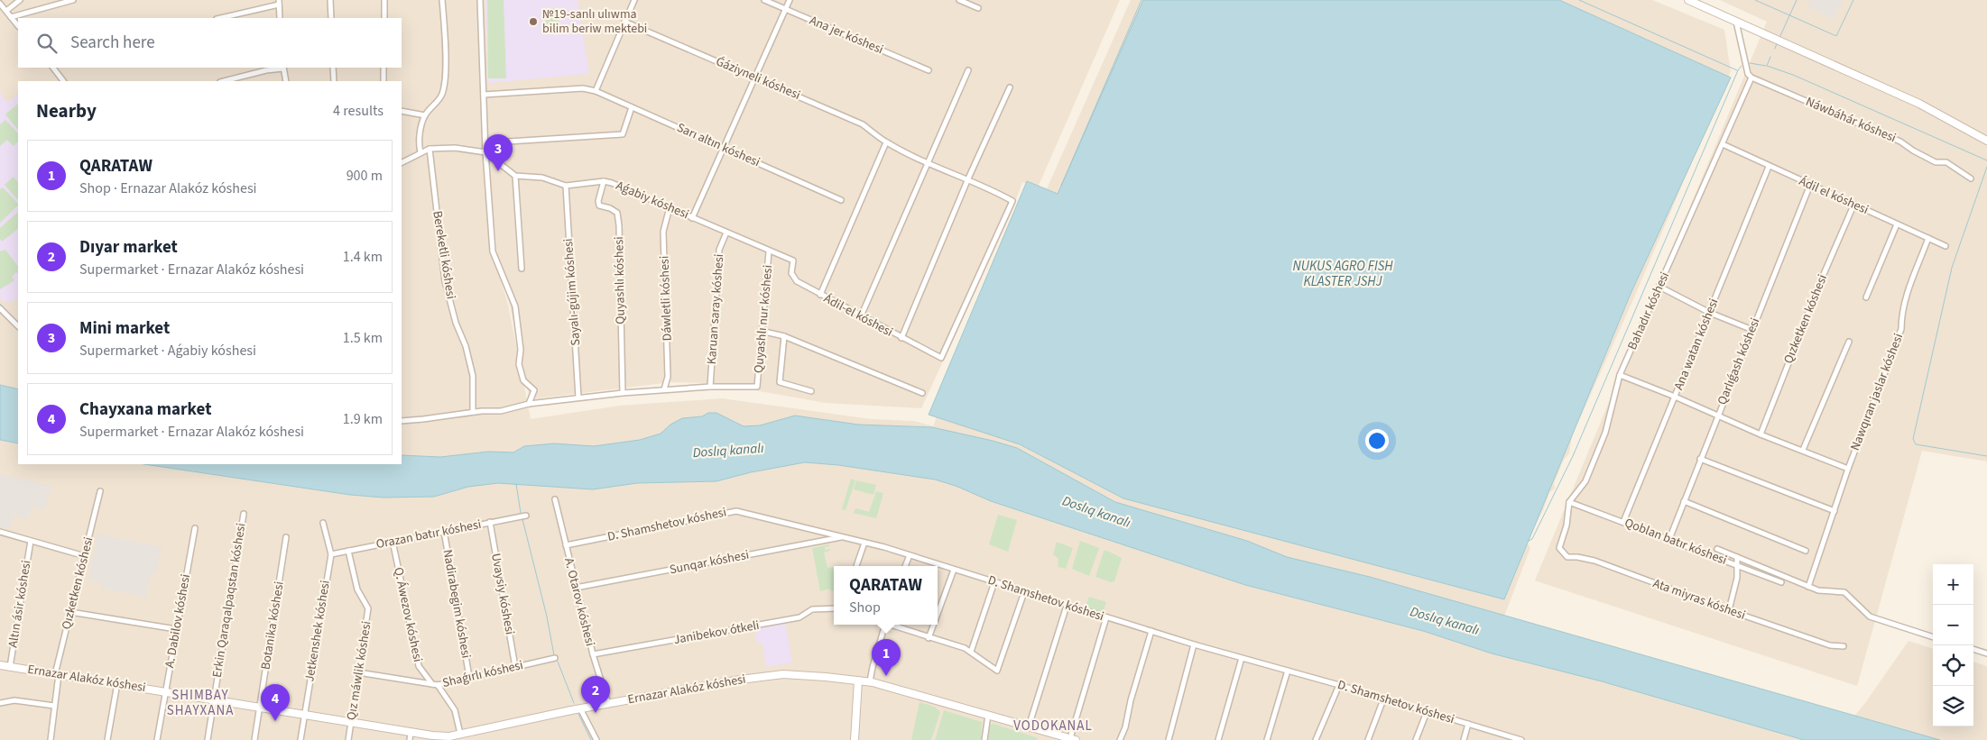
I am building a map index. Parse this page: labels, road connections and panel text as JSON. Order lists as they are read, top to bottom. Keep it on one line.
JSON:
{"streets":{"main road":["Ernazar Alakóz kóshesi"],"street":["Ana jer kóshesi","Ǵáziyneli kóshesi","Náwbáhár kóshesi","Sarı altın kóshesi","Ádil el kóshesi","Aǵabiy kóshesi","Bereketli kóshesi","Quyashlı kóshesi","Sayalı-gújim kóshesi","Dáwletli kóshesi","Karuan saray kóshesi","Bahadır kóshesi","Ádil-el kóshesi","Quyashlı nur kóshesi","Qızketken kóshesi","Ana watan kóshesi","Qarlıǵash kóshesi","Nawqıran jaslar kóshesi","D. Shamshetov kóshesi","Orazan batır kóshesi","Qoblan batır kóshesi","Sunqar kóshesi","Uvaysiy kóshesi","Ata miyras kóshesi","Erkin Qaraqalpaqstan kóshesi","A. Otarov kóshesi","Altın ásir kóshesi","Nadirabegim kóshesi","Q. Áwezov kóshesi","A. Dabilov kóshesi","Botanika kóshesi","Jetkenshek kóshesi","Janibekov ótkeli","Qız máwlik kóshesi","Shaǵırlı kóshesi"]},"crossings":[["Ǵáziyneli kóshesi","Ádil-el kóshesi"],["Náwbáhár kóshesi","Bahadır kóshesi"],["Ádil el kóshesi","Bahadır kóshesi"],["Ádil el kóshesi","Qızketken kóshesi"],["Ádil el kóshesi","Ana watan kóshesi"],["Ádil el kóshesi","Qarlıǵash kóshesi"],["Ádil el kóshesi","Nawqıran jaslar kóshesi"],["Aǵabiy kóshesi","Quyashlı kóshesi"],["Aǵabiy kóshesi","Sayalı-gújim kóshesi"],["Aǵabiy kóshesi","Dáwletli kóshesi"],["Aǵabiy kóshesi","Karuan saray kóshesi"],["Aǵabiy kóshesi","Ádil-el kóshesi"],["Aǵabiy kóshesi","Quyashlı nur kóshesi"],["Karuan saray kóshesi","Quyashlı nur kóshesi"],["Bahadır kóshesi","Qoblan batır kóshesi"],["Bahadır kóshesi","Ata miyras kóshesi"],["Qızketken kóshesi","Ernazar Alakóz kóshesi"],["Ana watan kóshesi","Qoblan batır kóshesi"],["Qarlıǵash kóshesi","Qoblan batır kóshesi"],["Nawqıran jaslar kóshesi","Qoblan batır kóshesi"],["D. Shamshetov kóshesi","Sunqar kóshesi"],["D. Shamshetov kóshesi","A. Otarov kóshesi"],["Orazan batır kóshesi","Uvaysiy kóshesi"],["Orazan batır kóshesi","Nadirabegim kóshesi"],["Orazan batır kóshesi","Q. Áwezov kóshesi"],["Orazan batır kóshesi","Jetkenshek kóshesi"],["Orazan batır kóshesi","Qız máwlik kóshesi"],["Sunqar kóshesi","A. Otarov kóshesi"],["Uvaysiy kóshesi","Shaǵırlı kóshesi"],["Erkin Qaraqalpaqstan kóshesi","Ernazar Alakóz kóshesi"],["A. Otarov kóshesi","Janibekov ótkeli"],["A. Otarov kóshesi","Ernazar Alakóz kóshesi"],["Altın ásir kóshesi","Ernazar Alakóz kóshesi"],["Nadirabegim kóshesi","Shaǵırlı kóshesi"],["Q. Áwezov kóshesi","Shaǵırlı kóshesi"],["Q. Áwezov kóshesi","Ernazar Alakóz kóshesi"],["A. Dabilov kóshesi","Ernazar Alakóz kóshesi"],["Botanika kóshesi","Ernazar Alakóz kóshesi"],["Jetkenshek kóshesi","Ernazar Alakóz kóshesi"],["Qız máwlik kóshesi","Shaǵırlı kóshesi"],["Qız máwlik kóshesi","Ernazar Alakóz kóshesi"]],"districts":["SHIMBAY SHAYXANA","VODOKANAL"],"water":["NUKUS AGRO FISH KLASTER JSHJ","Doslıq kanalı"],"places":["№19-sanlı ulıwma bilim beriw mektebi"],"page":{"search":"Search here","heading":["Nearby","4 results"],"pins":["3","1","2","4"],"list":[{"mark":"1","name":"QARATAW","note":"Shop · Ernazar Alakóz kóshesi","value":"900 m"},{"mark":"2","name":"Dıyar market","note":"Supermarket · Ernazar Alakóz kóshesi","value":"1.4 km"},{"mark":"3","name":"Mini market","note":"Supermarket · Aǵabiy kóshesi","value":"1.5 km"},{"mark":"4","name":"Chayxana market","note":"Supermarket · Ernazar Alakóz kóshesi","value":"1.9 km"}],"map_buttons":["+","−"],"popup":["QARATAW","Shop"]}}
